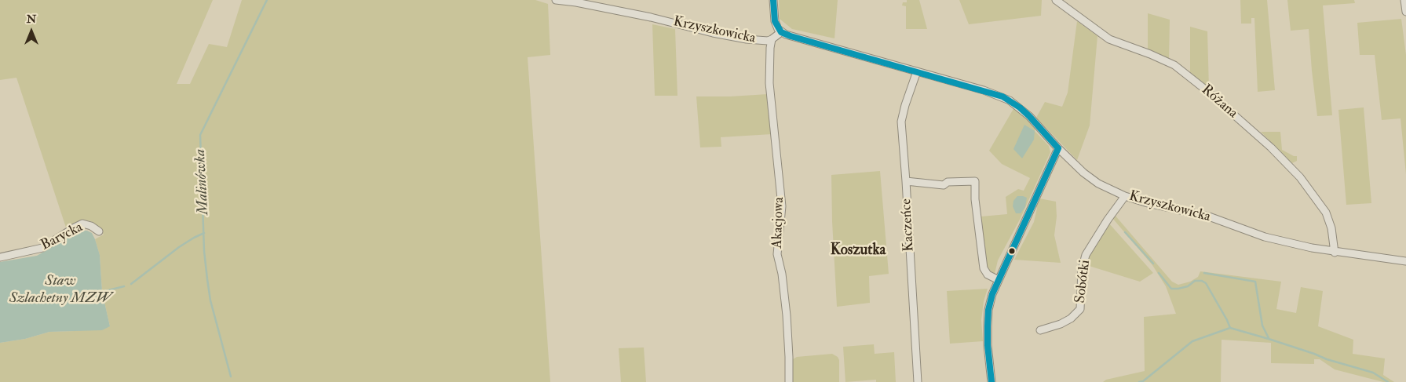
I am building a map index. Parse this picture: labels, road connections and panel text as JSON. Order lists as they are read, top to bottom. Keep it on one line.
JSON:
{"streets":{"street":["Krzyszkowicka","Różana","Akacjowa","Kaczeńce","Barycka","Sobótki"]},"crossings":[["Krzyszkowicka","Różana"],["Krzyszkowicka","Akacjowa"],["Krzyszkowicka","Kaczeńce"],["Krzyszkowicka","Sobótki"]],"districts":["Koszutka"],"water":["Malinówka","Staw Szlachetny MZW"],"north":"top"}
